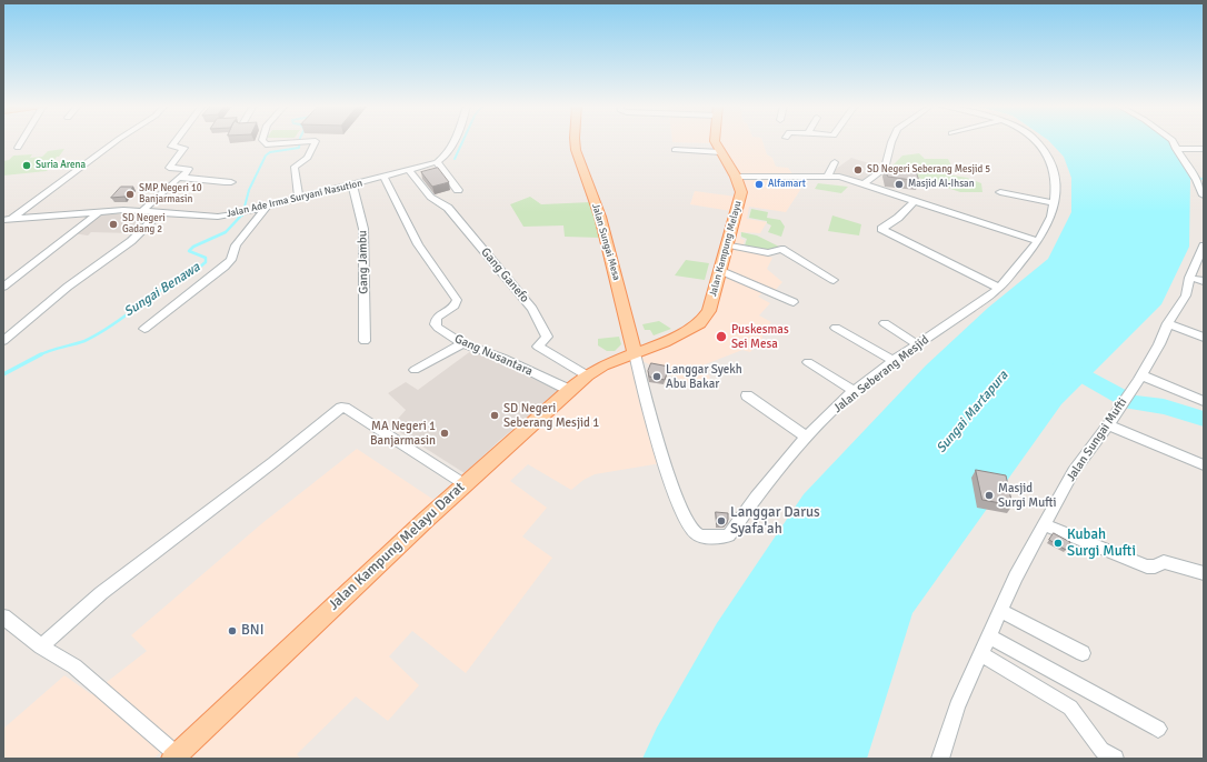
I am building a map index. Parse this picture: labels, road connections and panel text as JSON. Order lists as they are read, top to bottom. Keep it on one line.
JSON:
{"streets":{"main road":["Jalan Sungai Mesa","Jalan Kampung Melayu","Jalan Kampung Melayu Darat"],"street":["Jalan Ade Irma Suryani Nasution","Gang Jambu","Gang Ganefo","Gang Nusantara","Jalan Seberang Mesjid","Jalan Sungai Mufti"]},"crossings":[["Jalan Ade Irma Suryani Nasution","Gang Jambu"],["Jalan Ade Irma Suryani Nasution","Gang Ganefo"],["Jalan Ade Irma Suryani Nasution","Gang Nusantara"],["Jalan Sungai Mesa","Jalan Kampung Melayu"],["Jalan Sungai Mesa","Jalan Seberang Mesjid"],["Jalan Sungai Mesa","Jalan Kampung Melayu Darat"],["Jalan Kampung Melayu","Jalan Seberang Mesjid"],["Jalan Kampung Melayu","Jalan Kampung Melayu Darat"],["Gang Ganefo","Jalan Kampung Melayu Darat"],["Gang Nusantara","Jalan Kampung Melayu Darat"],["Jalan Seberang Mesjid","Jalan Kampung Melayu Darat"]],"water":["Sungai Benawa","Sungai Martapura"],"places":["Suria Arena","SD Negeri Seberang Mesjid 5","Alfamart","Masjid Al-Ihsan","SMP Negeri 10 Banjarmasin","SD Negeri Gadang 2","Puskesmas Sei Mesa","Langgar Syekh Abu Bakar","SD Negeri Seberang Mesjid 1","MA Negeri 1 Banjarmasin","Masjid Surgi Mufti","Langgar Darus Syafa'ah","Kubah Surgi Mufti","BNI"]}
